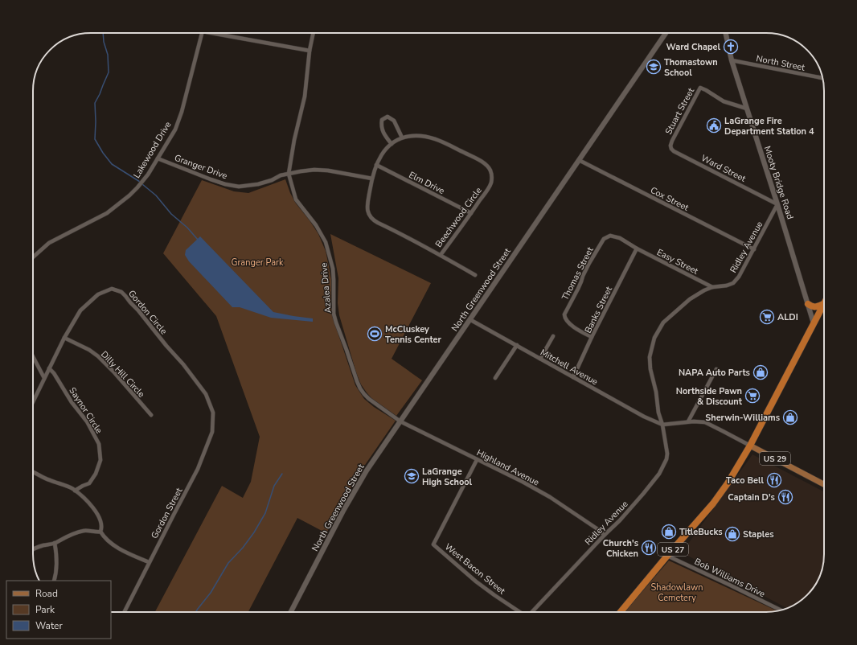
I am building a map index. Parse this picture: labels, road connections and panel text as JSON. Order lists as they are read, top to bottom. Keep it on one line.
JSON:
{"streets":{"highway":["US 27"],"main road":["Mooty Bridge Road","North Greenwood Street","US 29"],"street":["North Street","Stuart Street","Lakewood Drive","Granger Drive","Ward Street","Elm Drive","Cox Street","Beechwood Circle","Ridley Avenue","Easy Street","Thomas Street","Azalea Drive","Banks Street","Gordon Circle","Mitchell Avenue","Dilly Hill Circle","Saynor Circle","Highland Avenue","Gordon Street","West Bacon Street","Bob Williams Drive"]},"crossings":[["North Street","Mooty Bridge Road"],["Stuart Street","Ward Street"],["Stuart Street","Mooty Bridge Road"],["Lakewood Drive","Granger Drive"],["Granger Drive","Beechwood Circle"],["Granger Drive","Azalea Drive"],["Ward Street","Mooty Bridge Road"],["Ward Street","Ridley Avenue"],["Elm Drive","Beechwood Circle"],["Mooty Bridge Road","Ridley Avenue"],["Mooty Bridge Road","US 27"],["Cox Street","Ridley Avenue"],["Cox Street","North Greenwood Street"],["Ridley Avenue","Easy Street"],["Ridley Avenue","Mitchell Avenue"],["Ridley Avenue","Highland Avenue"],["Easy Street","Thomas Street"],["Easy Street","Banks Street"],["Thomas Street","Banks Street"],["Azalea Drive","North Greenwood Street"],["Azalea Drive","Highland Avenue"],["North Greenwood Street","Mitchell Avenue"],["North Greenwood Street","Highland Avenue"],["Banks Street","Mitchell Avenue"],["Gordon Circle","Dilly Hill Circle"],["Gordon Circle","Saynor Circle"],["Gordon Circle","Gordon Street"],["US 29","US 27"],["Highland Avenue","West Bacon Street"],["US 27","Bob Williams Drive"]],"parks":["Granger Park","Shadowlawn Cemetery"],"places":{"church":["Ward Chapel"],"school or university":["Thomastown School","LaGrange High School"],"public building":["LaGrange Fire Department Station 4"],"supermarket":["ALDI","Northside Pawn & Discount"],"sports":["McCluskey Tennis Center"],"shop":["NAPA Auto Parts","Sherwin-Williams","TitleBucks","Staples"],"restaurant":["Taco Bell","Captain D's","Church's Chicken"]},"legend":["Road","Park","Water"]}
